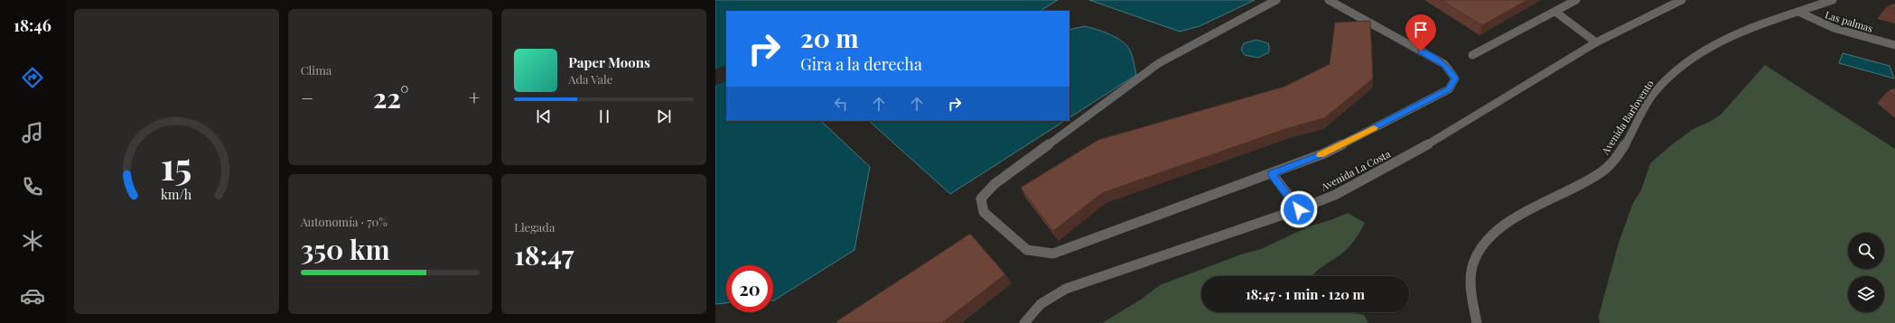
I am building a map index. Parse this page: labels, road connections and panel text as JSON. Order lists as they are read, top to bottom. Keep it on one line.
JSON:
{"streets":{"street":["Las palmas","Avenida Barlovento","Avenida La Costa"]},"crossings":[["Las palmas","Avenida Barlovento"]],"page":{"tabs":"18:46","tile":["Clima",["Autonomía · 70%","350 km"],["Llegada","18:47"]],"turn":["20 m","Gira a la derecha"],"song":["Paper Moons","Ada Vale"],"heat":["−","22°","+"],"limit":"20","trip":"18:47 · 1 min · 120 m","gauge":["15","km/h"]}}
